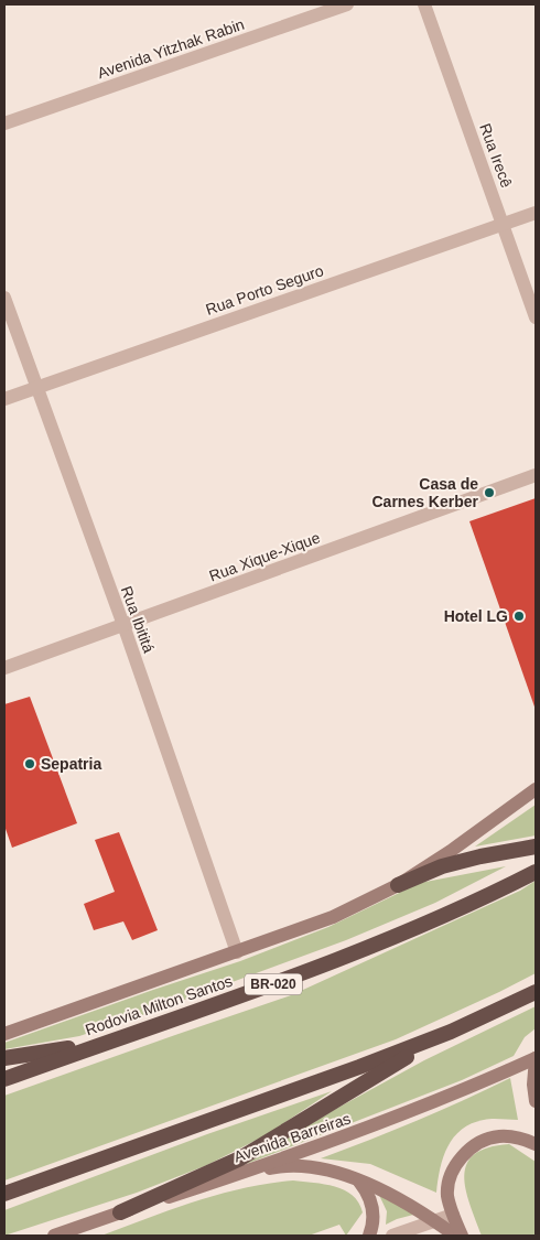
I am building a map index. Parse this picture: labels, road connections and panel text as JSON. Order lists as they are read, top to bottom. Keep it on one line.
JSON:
{"streets":{"highway":["BR-020","Rodovia Milton Santos"],"main road":["Avenida Barreiras"],"street":["Avenida Yitzhak Rabin","Rua Irecê","Rua Porto Seguro","Rua Xique-Xique","Rua Ibititá"]},"crossings":[["Rua Irecê","Rua Porto Seguro"],["Rua Porto Seguro","Rua Ibititá"],["Rua Xique-Xique","Rua Ibititá"]],"places":["Casa de Carnes Kerber","Hotel LG","Sepatria"]}
